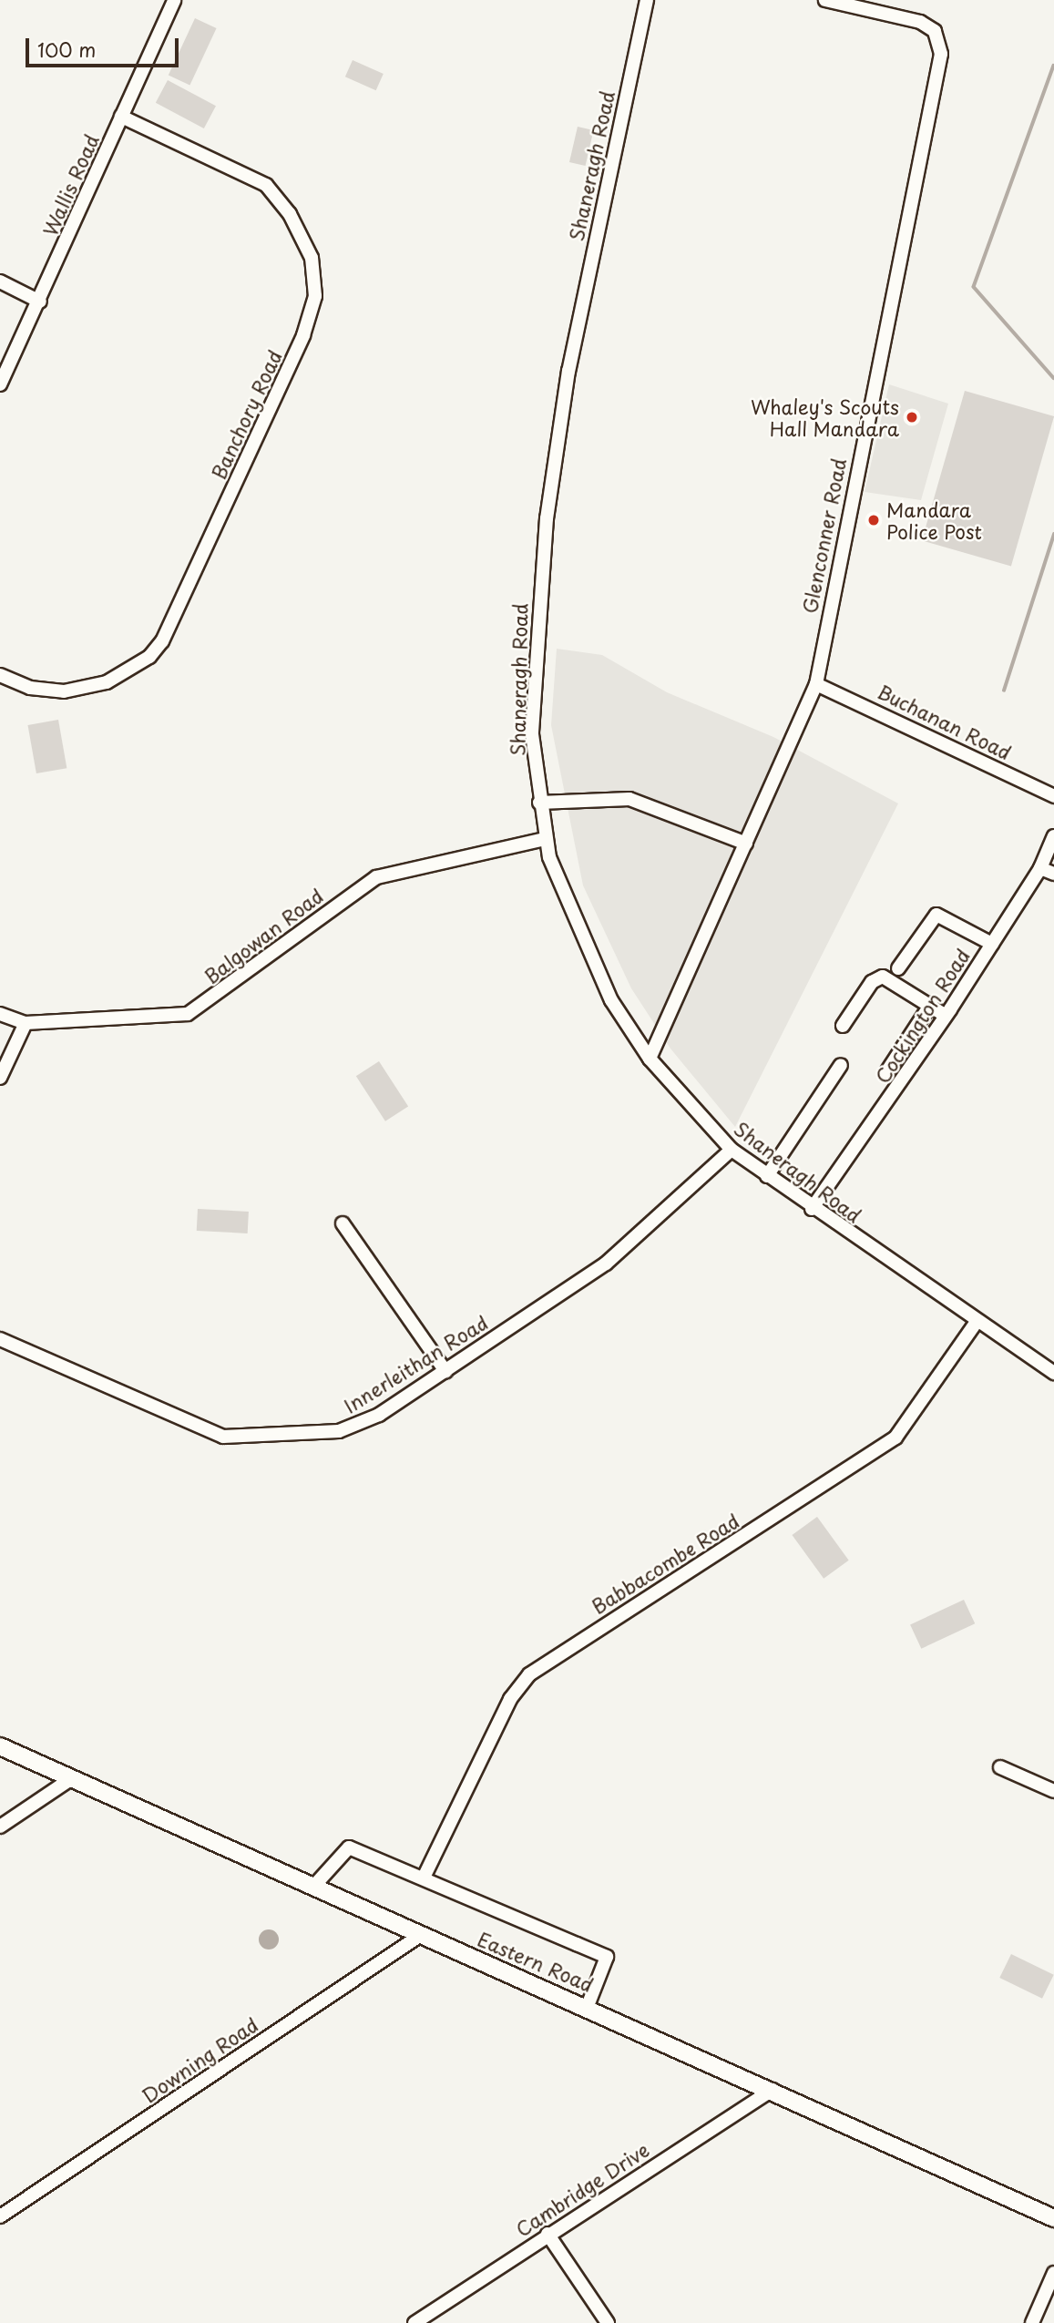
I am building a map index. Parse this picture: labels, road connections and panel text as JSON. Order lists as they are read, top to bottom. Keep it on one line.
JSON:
{"streets":{"main road":["Eastern Road"],"street":["Shaneragh Road","Wallis Road","Banchory Road","Glenconner Road","Buchanan Road","Balgowan Road","Cockington Road","Innerleithan Road","Babbacombe Road","Downing Road","Cambridge Drive"]},"crossings":[["Shaneragh Road","Glenconner Road"],["Shaneragh Road","Balgowan Road"],["Shaneragh Road","Cockington Road"],["Shaneragh Road","Innerleithan Road"],["Shaneragh Road","Babbacombe Road"],["Wallis Road","Banchory Road"],["Glenconner Road","Buchanan Road"],["Eastern Road","Downing Road"],["Eastern Road","Cambridge Drive"]],"places":["Whaley's Scouts Hall Mandara","Mandara Police Post"],"scale_bar":"100 m"}
